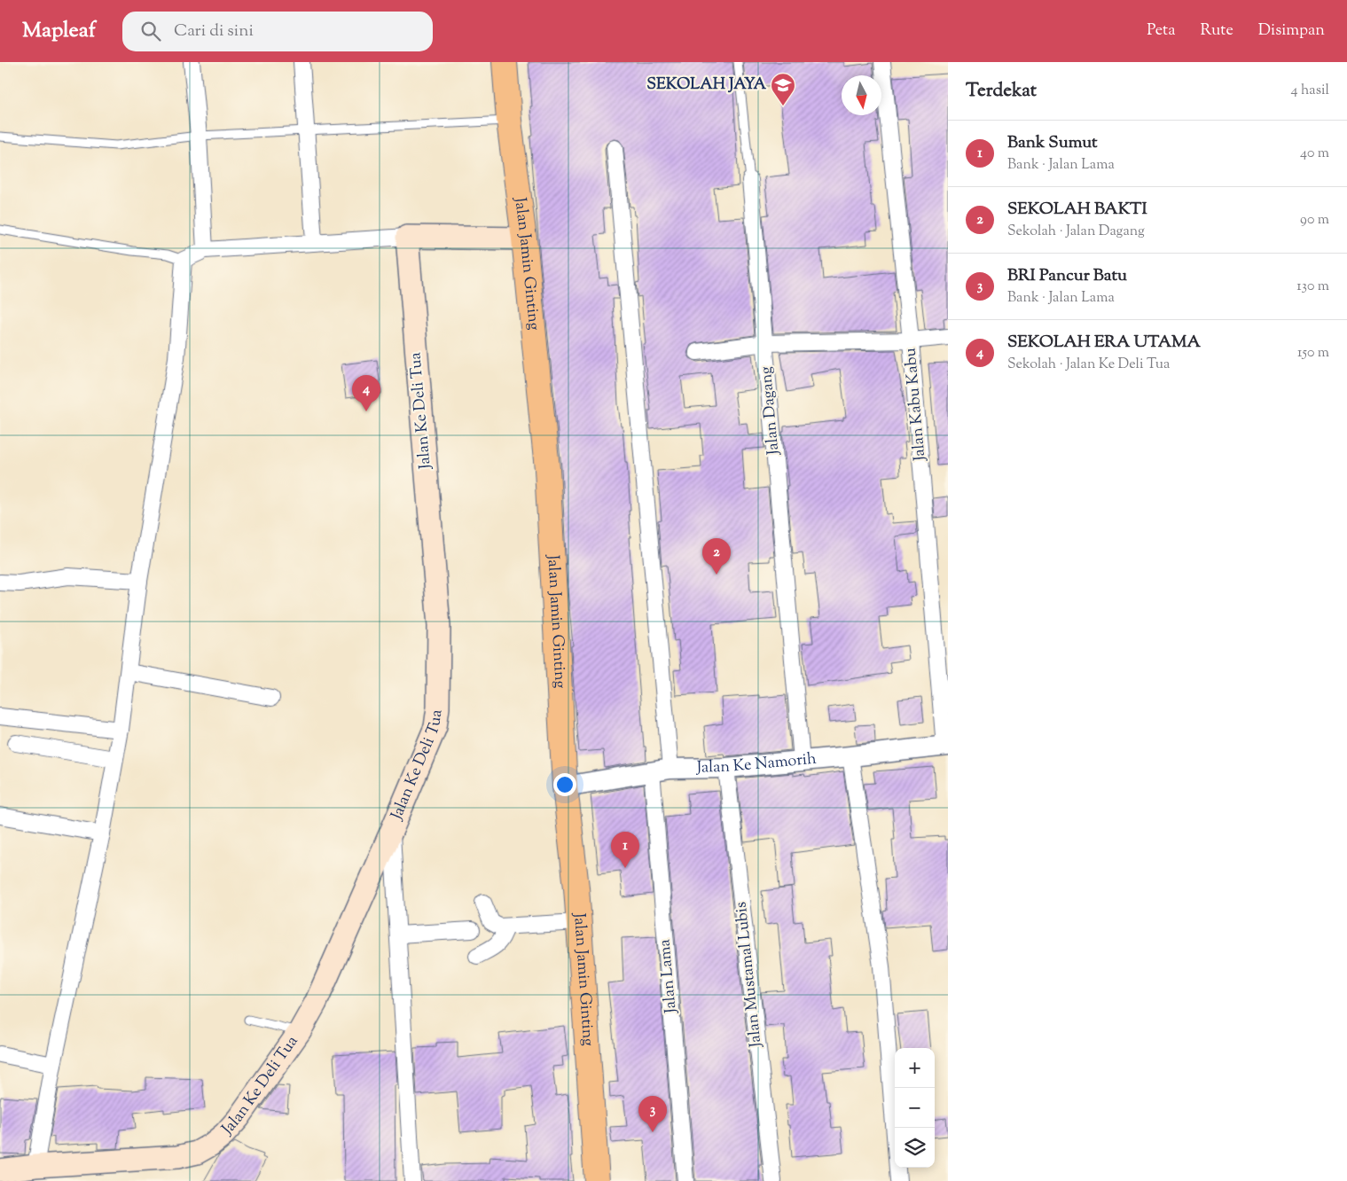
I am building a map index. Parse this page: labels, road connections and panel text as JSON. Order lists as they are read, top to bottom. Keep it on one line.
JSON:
{"streets":{"highway":["Jalan Jamin Ginting"],"main road":["Jalan Ke Deli Tua"],"street":["Jalan Kabu Kabu","Jalan Dagang","Jalan Ke Namorih","Jalan Mustamal Lubis","Jalan Lama"]},"crossings":[["Jalan Jamin Ginting","Jalan Ke Namorih"],["Jalan Kabu Kabu","Jalan Ke Namorih"],["Jalan Dagang","Jalan Ke Namorih"],["Jalan Ke Namorih","Jalan Mustamal Lubis"],["Jalan Ke Namorih","Jalan Lama"]],"places":{"school or university":["SEKOLAH JAYA"]},"north":"bottom","page":{"header":"Mapleaf","search":"Cari di sini","nav":["Peta","Rute","Disimpan"],"heading":["Terdekat","4 hasil"],"list":[{"mark":"1","name":"Bank Sumut","note":"Bank · Jalan Lama","value":"40 m"},{"mark":"2","name":"SEKOLAH BAKTI","note":"Sekolah · Jalan Dagang","value":"90 m"},{"mark":"3","name":"BRI Pancur Batu","note":"Bank · Jalan Lama","value":"130 m"},{"mark":"4","name":"SEKOLAH ERA UTAMA","note":"Sekolah · Jalan Ke Deli Tua","value":"150 m"}],"pins":["4","2","1","3"],"map_buttons":["+","−"]}}
